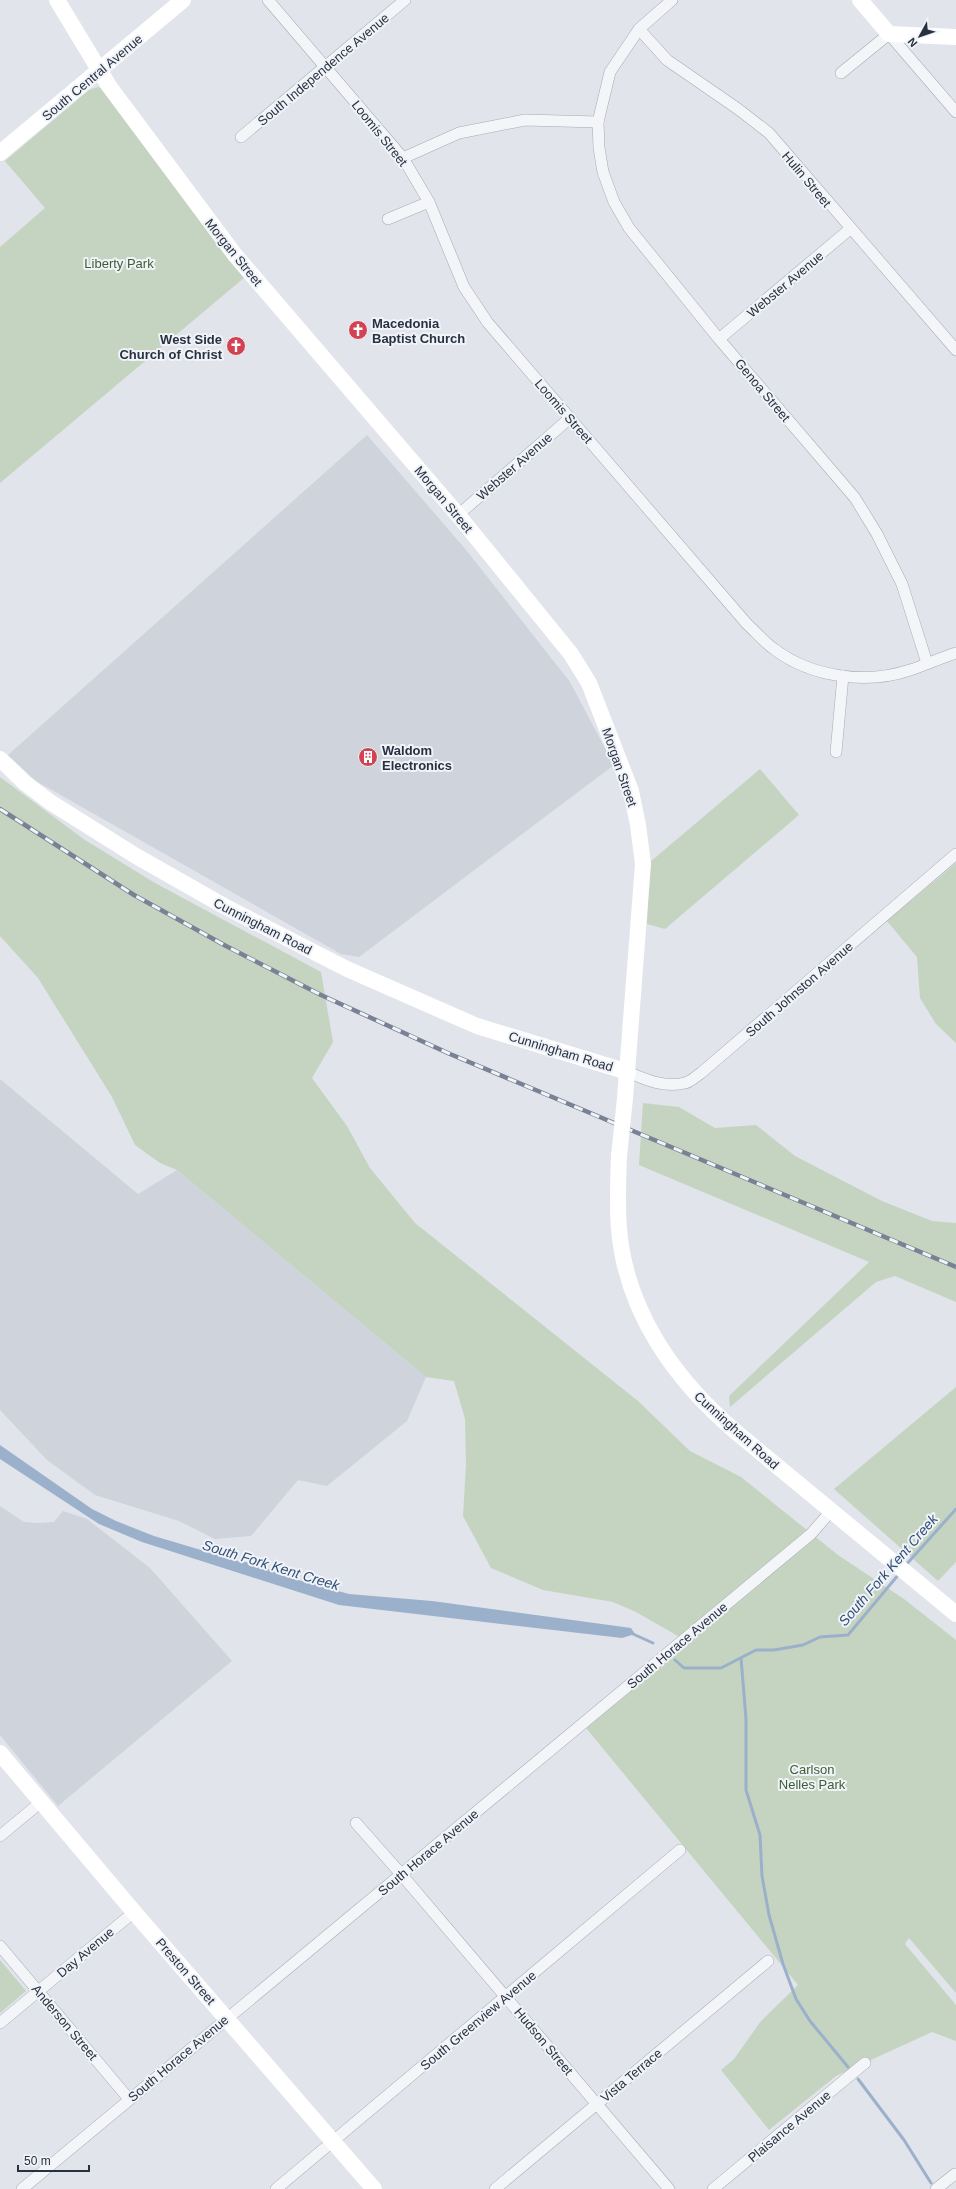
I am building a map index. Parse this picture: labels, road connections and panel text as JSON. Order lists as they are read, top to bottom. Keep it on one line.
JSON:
{"streets":{"main road":["South Central Avenue","Morgan Street","Cunningham Road","Preston Street"],"street":["South Independence Avenue","Loomis Street","Hulin Street","Webster Avenue","Genoa Street","South Johnston Avenue","South Horace Avenue","Day Avenue","South Greenview Avenue","Anderson Street","Hudson Street","Vista Terrace","Plaisance Avenue"]},"crossings":[["South Independence Avenue","Loomis Street"],["South Central Avenue","Morgan Street"],["Loomis Street","Webster Avenue"],["Loomis Street","Genoa Street"],["Hulin Street","Webster Avenue"],["Hulin Street","Genoa Street"],["Morgan Street","Webster Avenue"],["Morgan Street","Cunningham Road"],["Morgan Street","South Johnston Avenue"],["Webster Avenue","Genoa Street"],["Cunningham Road","South Johnston Avenue"],["Cunningham Road","South Horace Avenue"],["South Horace Avenue","Preston Street"],["South Horace Avenue","Anderson Street"],["South Horace Avenue","Hudson Street"],["Day Avenue","Preston Street"],["Day Avenue","Anderson Street"],["Preston Street","South Greenview Avenue"],["South Greenview Avenue","Hudson Street"],["Hudson Street","Vista Terrace"]],"water":["South Fork Kent Creek"],"parks":["Liberty Park","Carlson Nelles Park"],"places":{"church":["Macedonia Baptist Church","West Side Church of Christ"],"building":["Waldom Electronics"]},"scale_bar":"50 m","north":"bottom left"}
